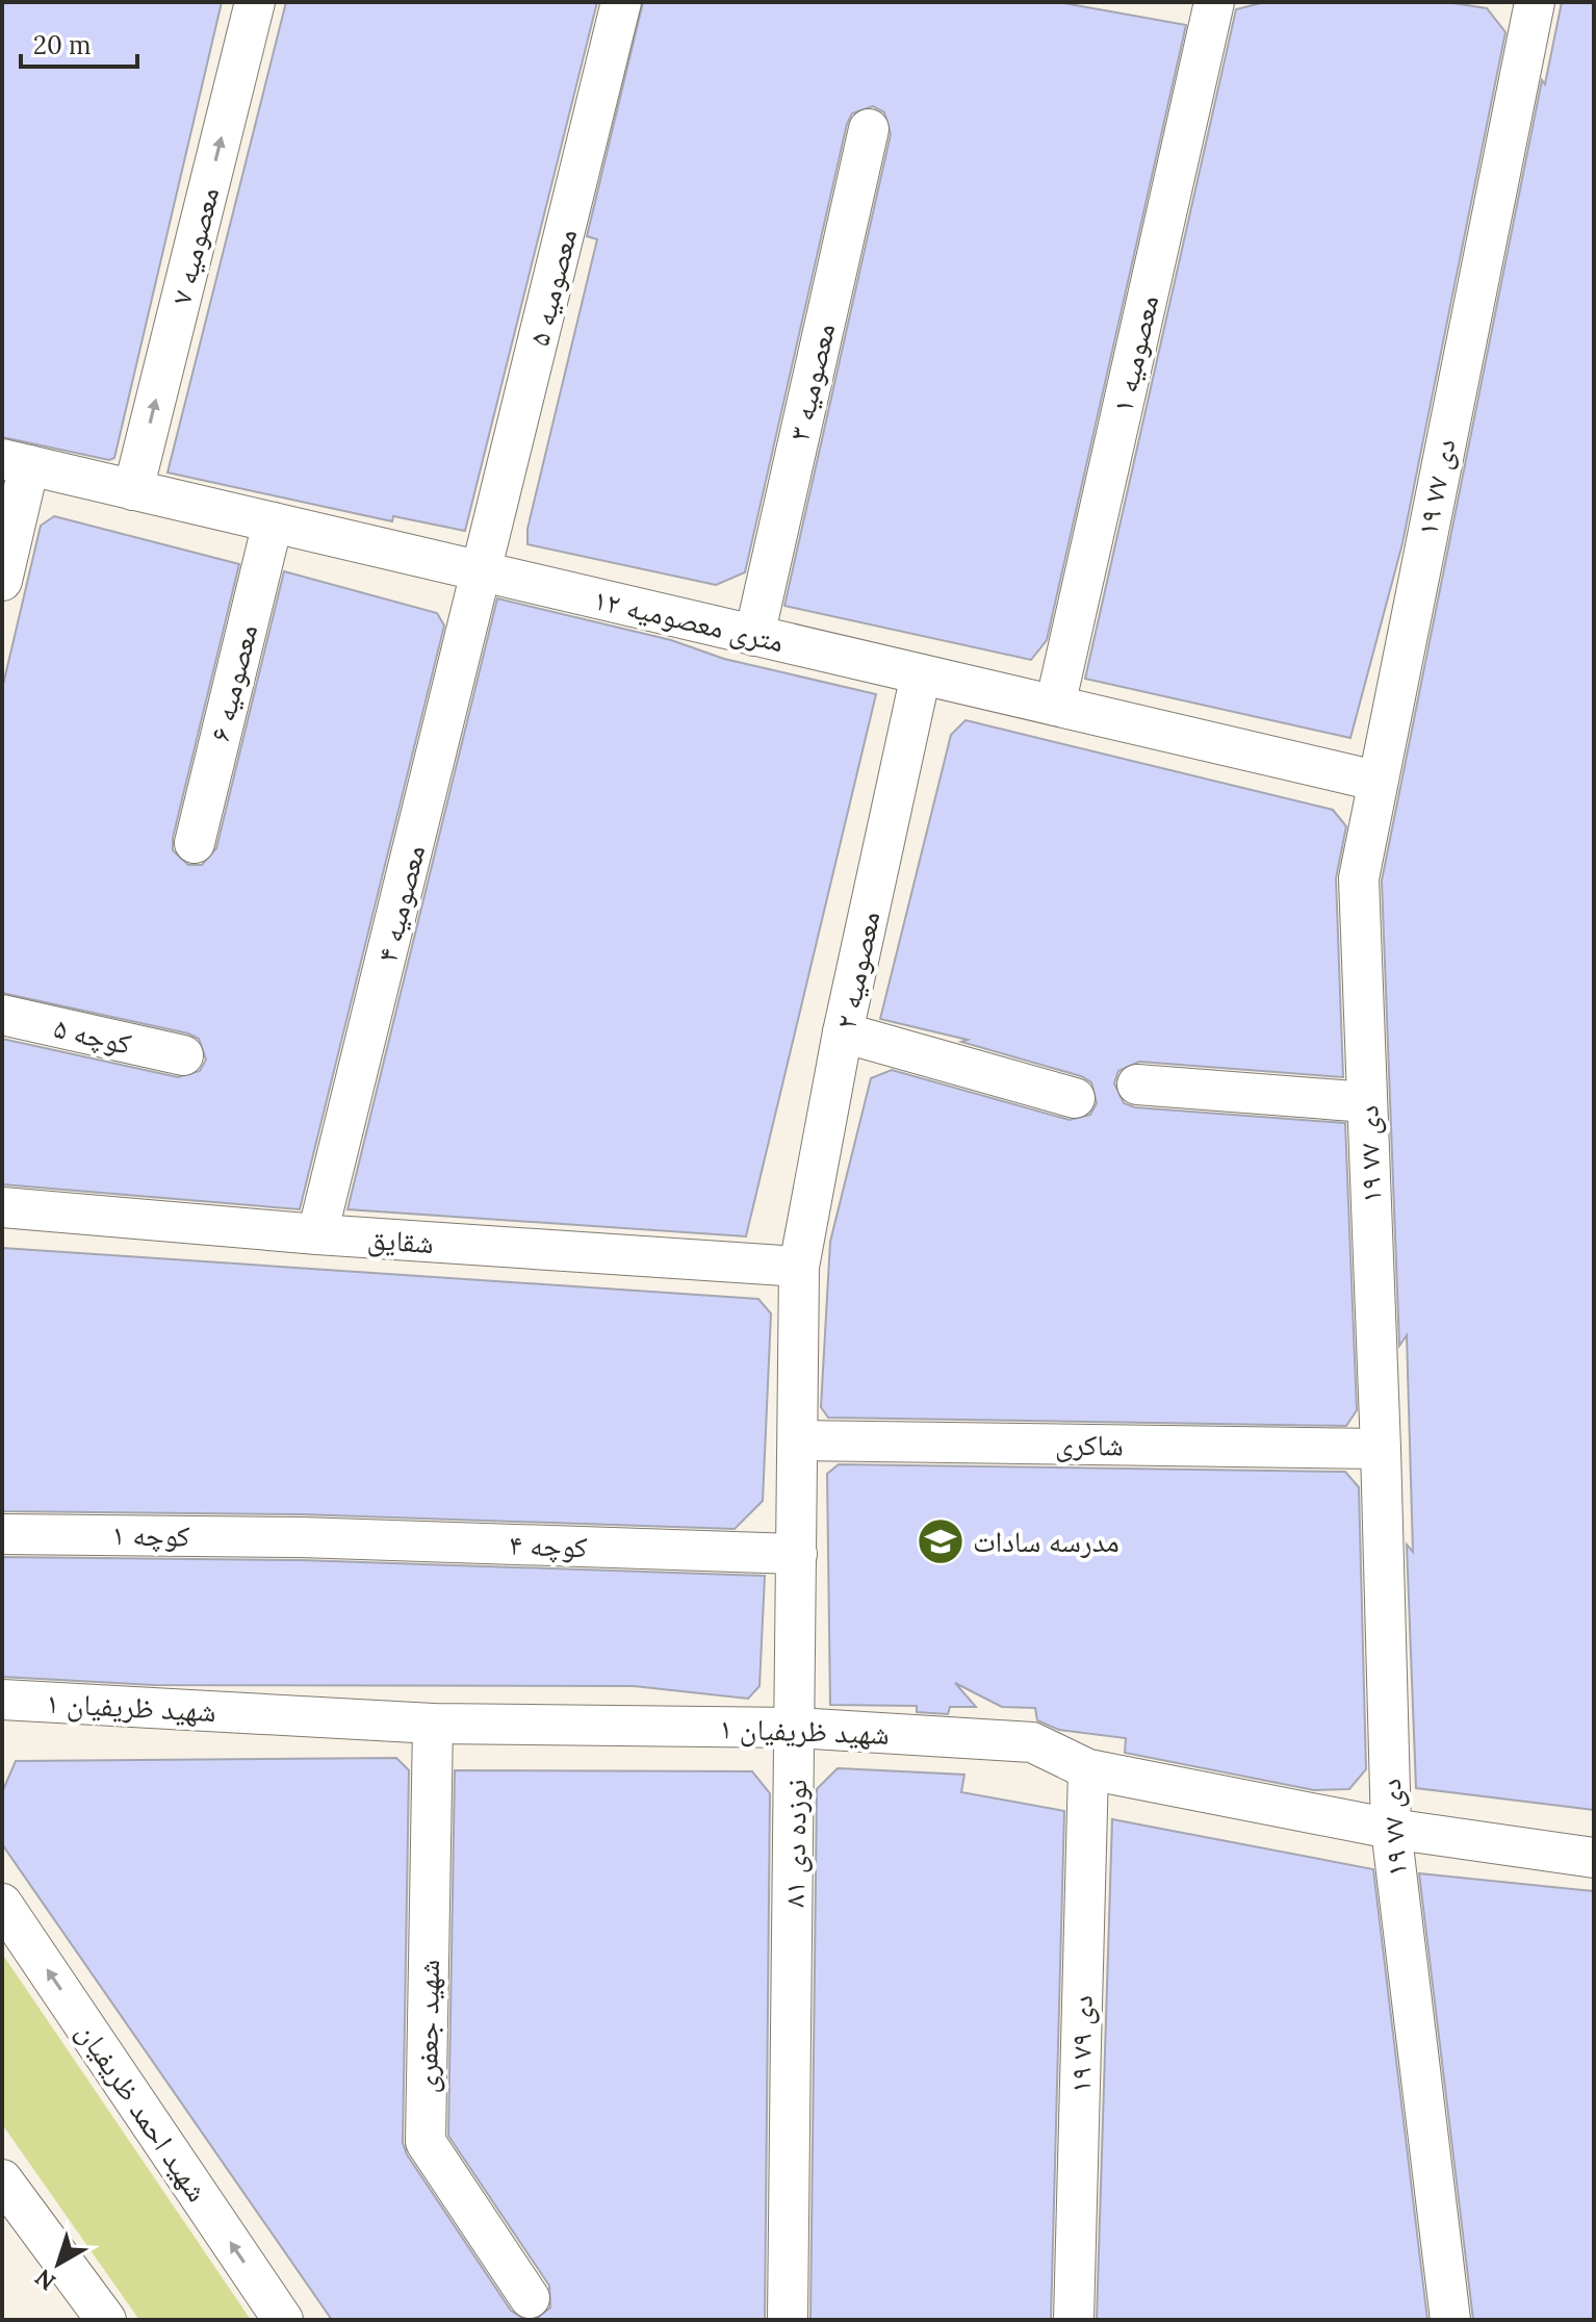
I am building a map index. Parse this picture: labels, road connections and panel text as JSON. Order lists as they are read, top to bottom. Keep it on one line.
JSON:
{"streets":{"street":["معصومیه ۷","معصومیه ۵","معصومیه ۱","معصومیه ۳","۱۹ دی ۷۷","۱۲ متری معصومیه","معصومیه ۶","معصومیه ۴","معصومیه ۲","کوچه ۵","شقایق","شاکری","کوچه ۱","کوچه ۴","شهید ظریفیان ۱","نوزده دی ۸۱","شهید جعفری","۱۹ دی ۷۹","شهید احمد ظریفیان"]},"crossings":[["معصومیه ۷","۱۲ متری معصومیه"],["معصومیه ۵","۱۲ متری معصومیه"],["معصومیه ۵","معصومیه ۴"],["معصومیه ۱","۱۲ متری معصومیه"],["معصومیه ۳","۱۲ متری معصومیه"],["۱۹ دی ۷۷","۱۲ متری معصومیه"],["۱۹ دی ۷۷","شاکری"],["۱۹ دی ۷۷","شهید ظریفیان ۱"],["۱۲ متری معصومیه","معصومیه ۶"],["۱۲ متری معصومیه","معصومیه ۴"],["۱۲ متری معصومیه","معصومیه ۲"],["معصومیه ۴","شقایق"],["معصومیه ۲","شقایق"],["معصومیه ۲","نوزده دی ۸۱"],["شقایق","نوزده دی ۸۱"],["شاکری","نوزده دی ۸۱"],["کوچه ۱","کوچه ۴"],["کوچه ۴","نوزده دی ۸۱"],["شهید ظریفیان ۱","نوزده دی ۸۱"],["شهید ظریفیان ۱","شهید جعفری"],["شهید ظریفیان ۱","۱۹ دی ۷۹"]],"one_way":["معصومیه ۷"],"places":{"school or university":["مدرسه سادات"]},"scale_bar":"20 m","north":"bottom left"}
